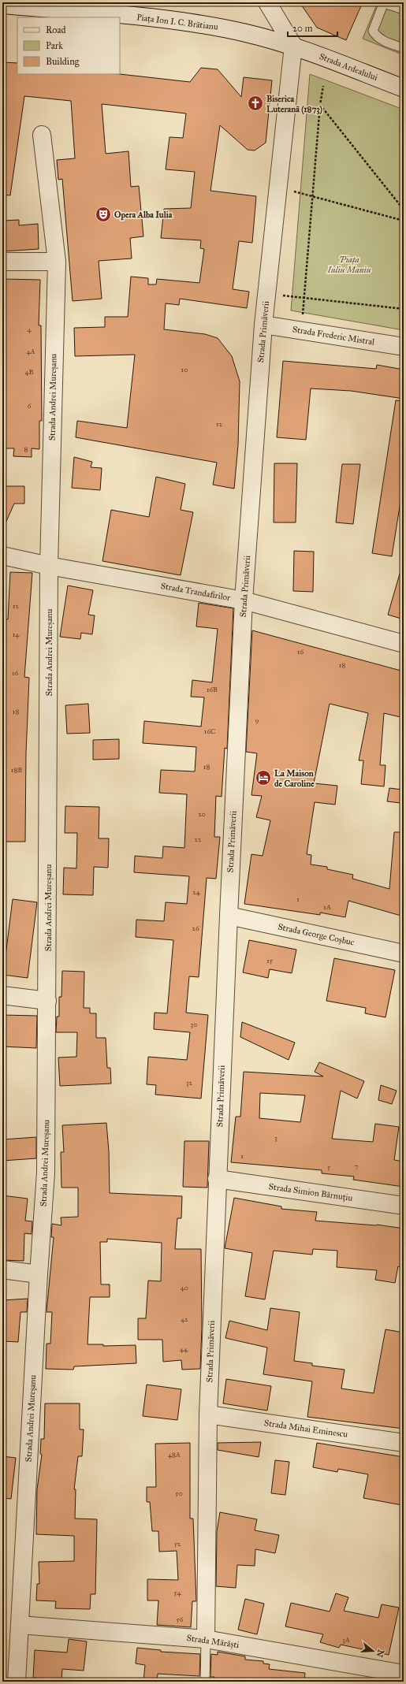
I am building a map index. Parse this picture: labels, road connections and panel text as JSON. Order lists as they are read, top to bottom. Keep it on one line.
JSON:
{"streets":{"street":["Piața Ion I. C. Brătianu","Strada Ardealului","Strada Primăverii","Strada Frederic Mistral","Strada Andrei Mureșanu","Strada Trandafirilor","Strada George Coșbuc","Strada Simion Bărnuțiu","Strada Mihai Eminescu","Strada Mărăști"]},"crossings":[["Piața Ion I. C. Brătianu","Strada Ardealului"],["Piața Ion I. C. Brătianu","Strada Primăverii"],["Strada Ardealului","Strada Primăverii"],["Strada Primăverii","Strada Frederic Mistral"],["Strada Primăverii","Strada Trandafirilor"],["Strada Primăverii","Strada George Coșbuc"],["Strada Primăverii","Strada Simion Bărnuțiu"],["Strada Primăverii","Strada Mihai Eminescu"],["Strada Primăverii","Strada Mărăști"],["Strada Andrei Mureșanu","Strada Trandafirilor"],["Strada Andrei Mureșanu","Strada Mărăști"]],"parks":["Piața Iuliu Maniu"],"places":{"church":["Biserica Luterană (1873)"],"theatre":["Opera Alba Iulia"],"hotel":["La Maison de Caroline"]},"house_numbers":["4","4A","10","4B","6","12","8","12","14","16","18","16","16B","18","9","16C","18","18B","20","22","24","1","1A","26","15","30","32","3","1","7","5","40","42","44","48A","50","52","54","56","3A"],"legend":["Road","Park","Building"],"scale_bar":"20 m","north":"right"}
